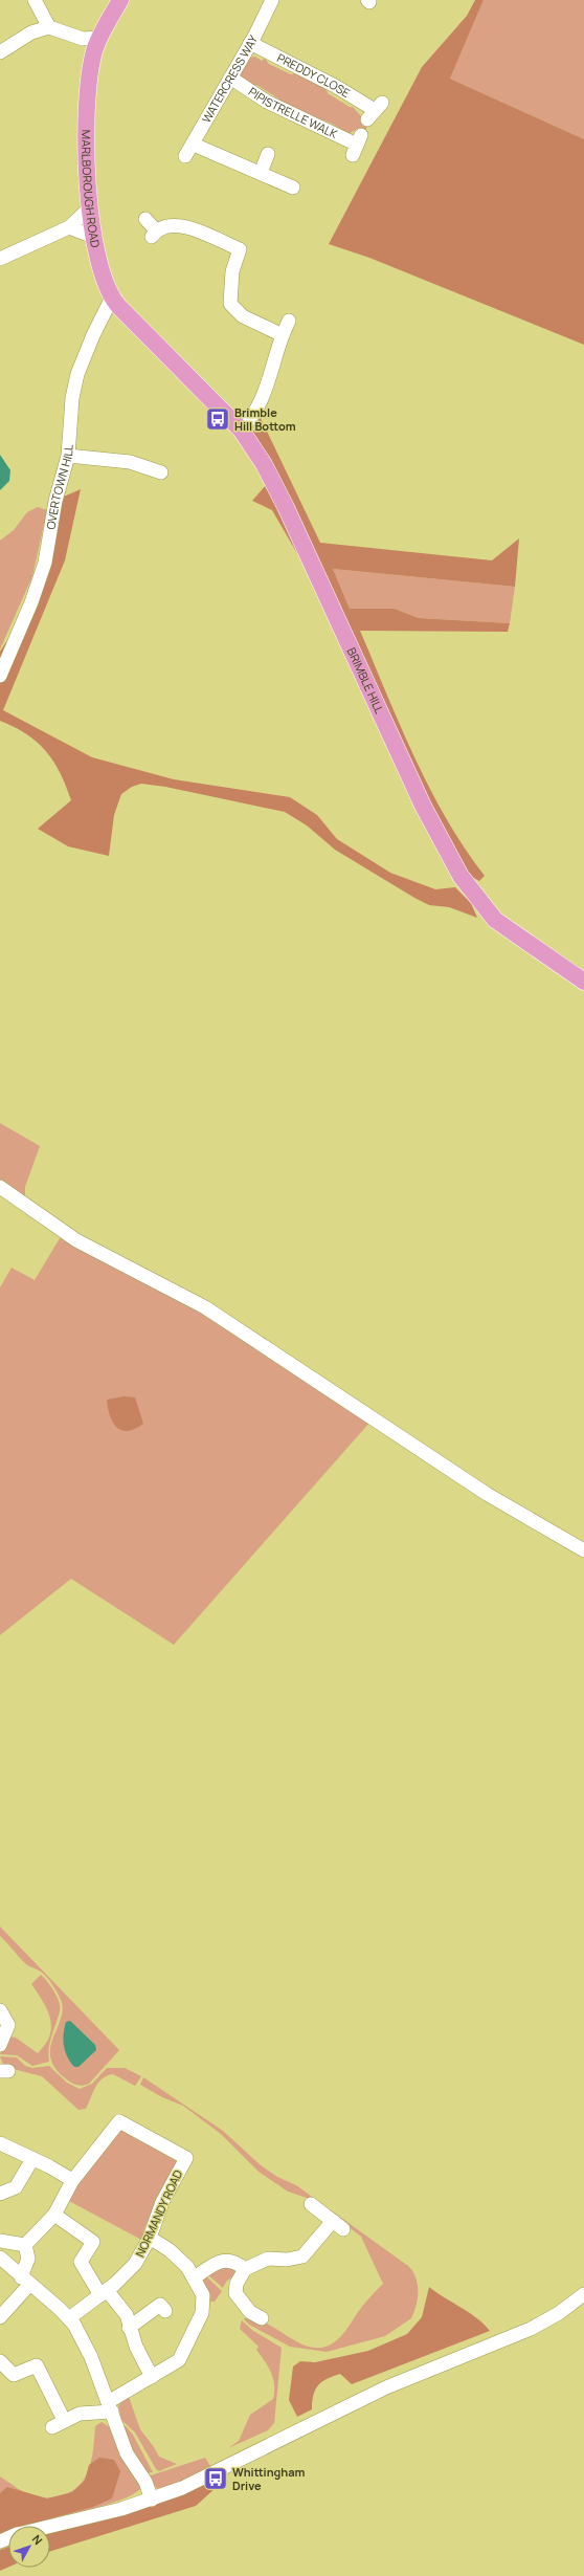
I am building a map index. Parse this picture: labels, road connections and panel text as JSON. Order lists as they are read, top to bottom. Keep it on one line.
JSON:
{"streets":{"main road":["MARLBOROUGH ROAD","BRIMBLE HILL"],"street":["PREDDY CLOSE","WATERCRESS WAY","PIPISTRELLE WALK","OVERTOWN HILL","NORMANDY ROAD"]},"crossings":[["PREDDY CLOSE","WATERCRESS WAY"],["WATERCRESS WAY","PIPISTRELLE WALK"],["MARLBOROUGH ROAD","OVERTOWN HILL"],["MARLBOROUGH ROAD","BRIMBLE HILL"]],"places":{"bus stop":["Brimble Hill Bottom","Whittingham Drive"]},"north":"top right"}
